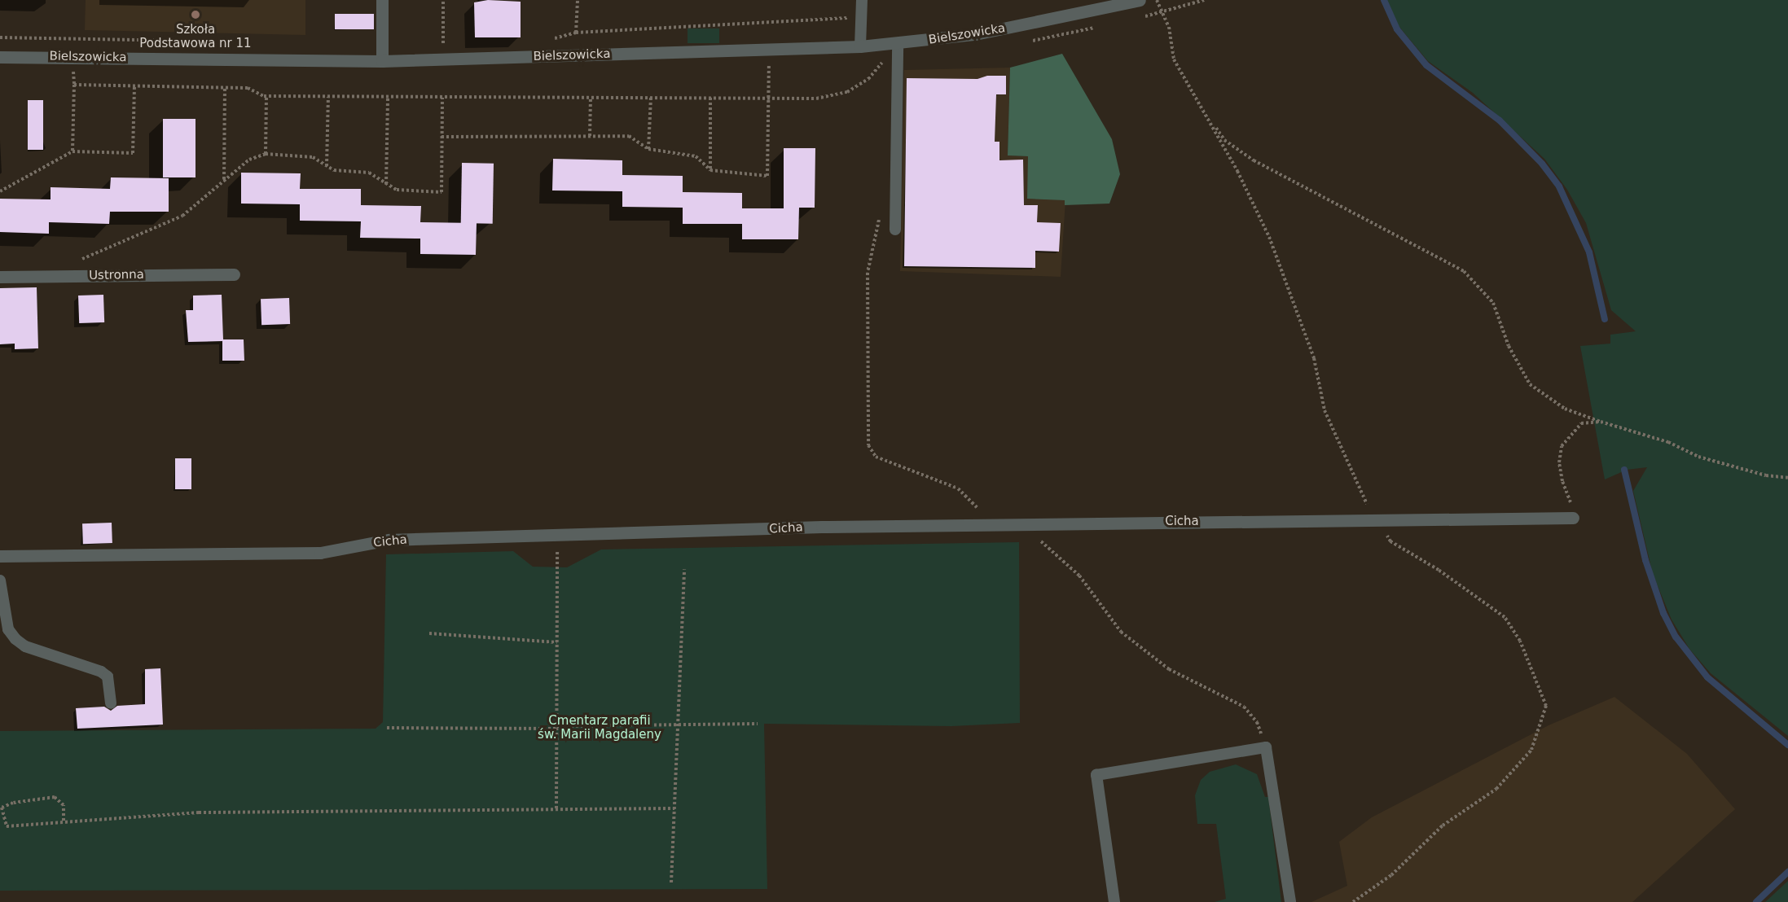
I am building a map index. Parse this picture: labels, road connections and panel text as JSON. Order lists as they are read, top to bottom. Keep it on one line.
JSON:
{"streets":{"street":["Bielszowicka","Ustronna","Cicha"]},"parks":["Cmentarz parafii św. Marii Magdaleny"],"places":["Szkoła Podstawowa nr 11"]}
